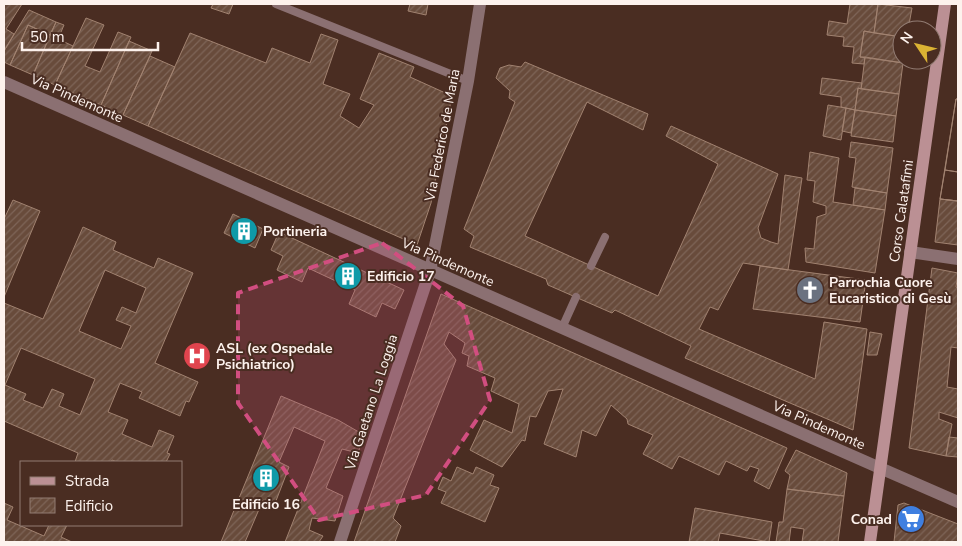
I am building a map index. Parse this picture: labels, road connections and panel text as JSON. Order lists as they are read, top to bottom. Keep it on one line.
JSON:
{"streets":{"main road":["Corso Calatafimi"],"street":["Via Pindemonte","Via Federico de Maria","Via Gaetano La Loggia"]},"crossings":[["Via Pindemonte","Via Federico de Maria"],["Via Pindemonte","Corso Calatafimi"],["Via Pindemonte","Via Gaetano La Loggia"],["Via Federico de Maria","Via Gaetano La Loggia"]],"places":{"building":["Portineria","Edificio 17","Edificio 16"],"church":["Parrochia Cuore Eucaristico di Gesù"],"hospital":["ASL (ex Ospedale Psichiatrico)"],"supermarket":["Conad"]},"legend":["Strada","Edificio"],"scale_bar":"50 m","north":"top left"}
